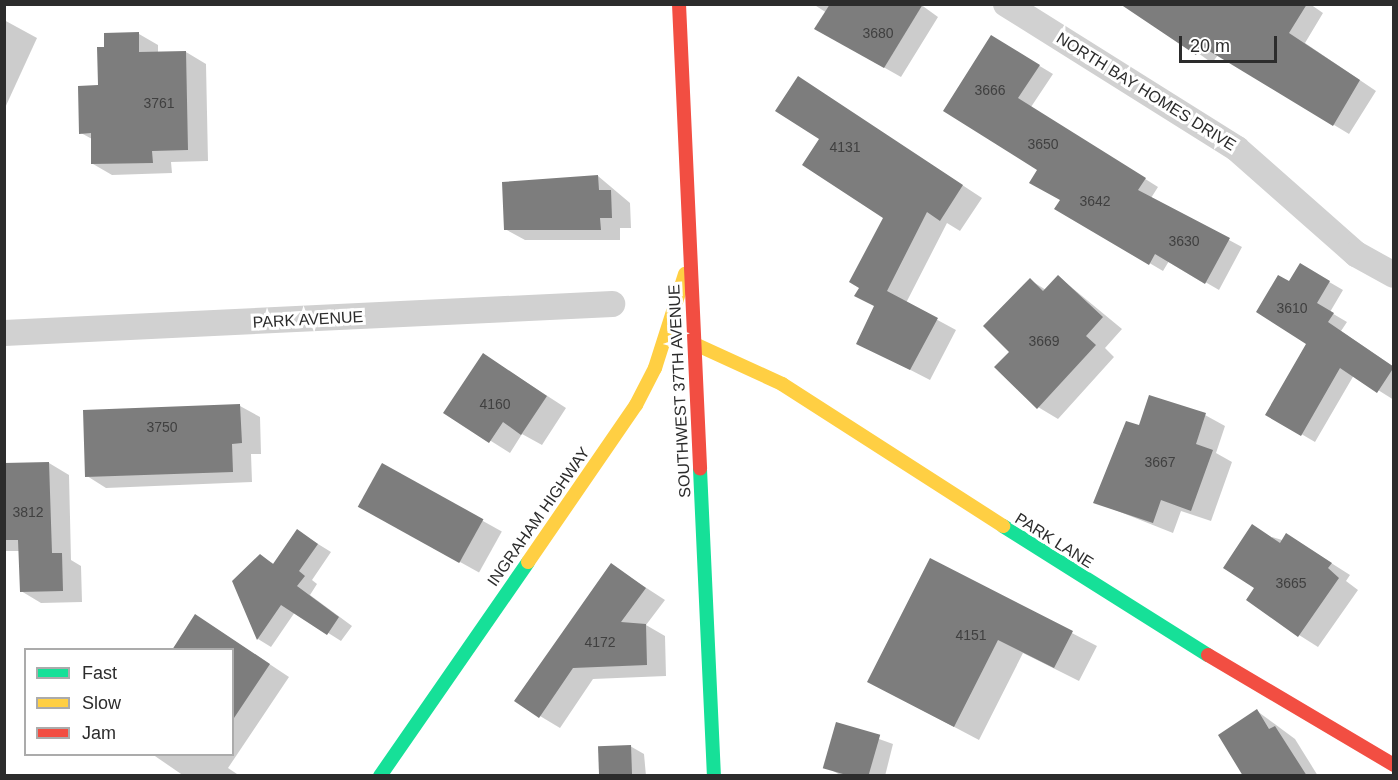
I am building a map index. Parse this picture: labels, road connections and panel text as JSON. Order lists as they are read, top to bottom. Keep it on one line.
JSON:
{"streets":{"street":["NORTH BAY HOMES DRIVE","PARK AVENUE","SOUTHWEST 37TH AVENUE","INGRAHAM HIGHWAY","PARK LANE"]},"crossings":[["SOUTHWEST 37TH AVENUE","INGRAHAM HIGHWAY"],["SOUTHWEST 37TH AVENUE","PARK LANE"]],"house_numbers":["3680","3666","3761","3650","4131","3642","3630","3610","3669","4160","3750","3667","3812","3665","4151","4172"],"legend":["Fast","Slow","Jam"],"scale_bar":"20 m"}
